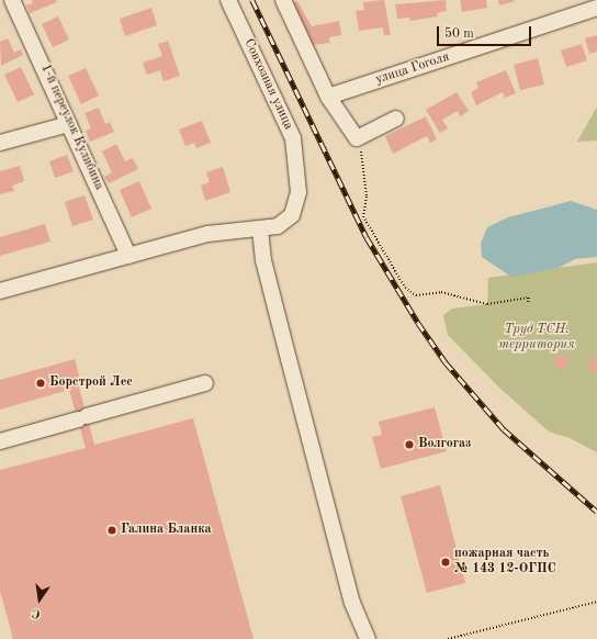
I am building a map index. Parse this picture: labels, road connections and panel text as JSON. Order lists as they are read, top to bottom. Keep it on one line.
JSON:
{"streets":{"street":["улица Гоголя","Совхозная улица","1-й переулок Кулибина"]},"parks":["Труд ТСН. территория"],"places":["Борстрой Лес","Волгогаз","Галина Бланка","пожарная часть № 143 12-ОГПС"],"scale_bar":"50 m","north":"bottom"}
